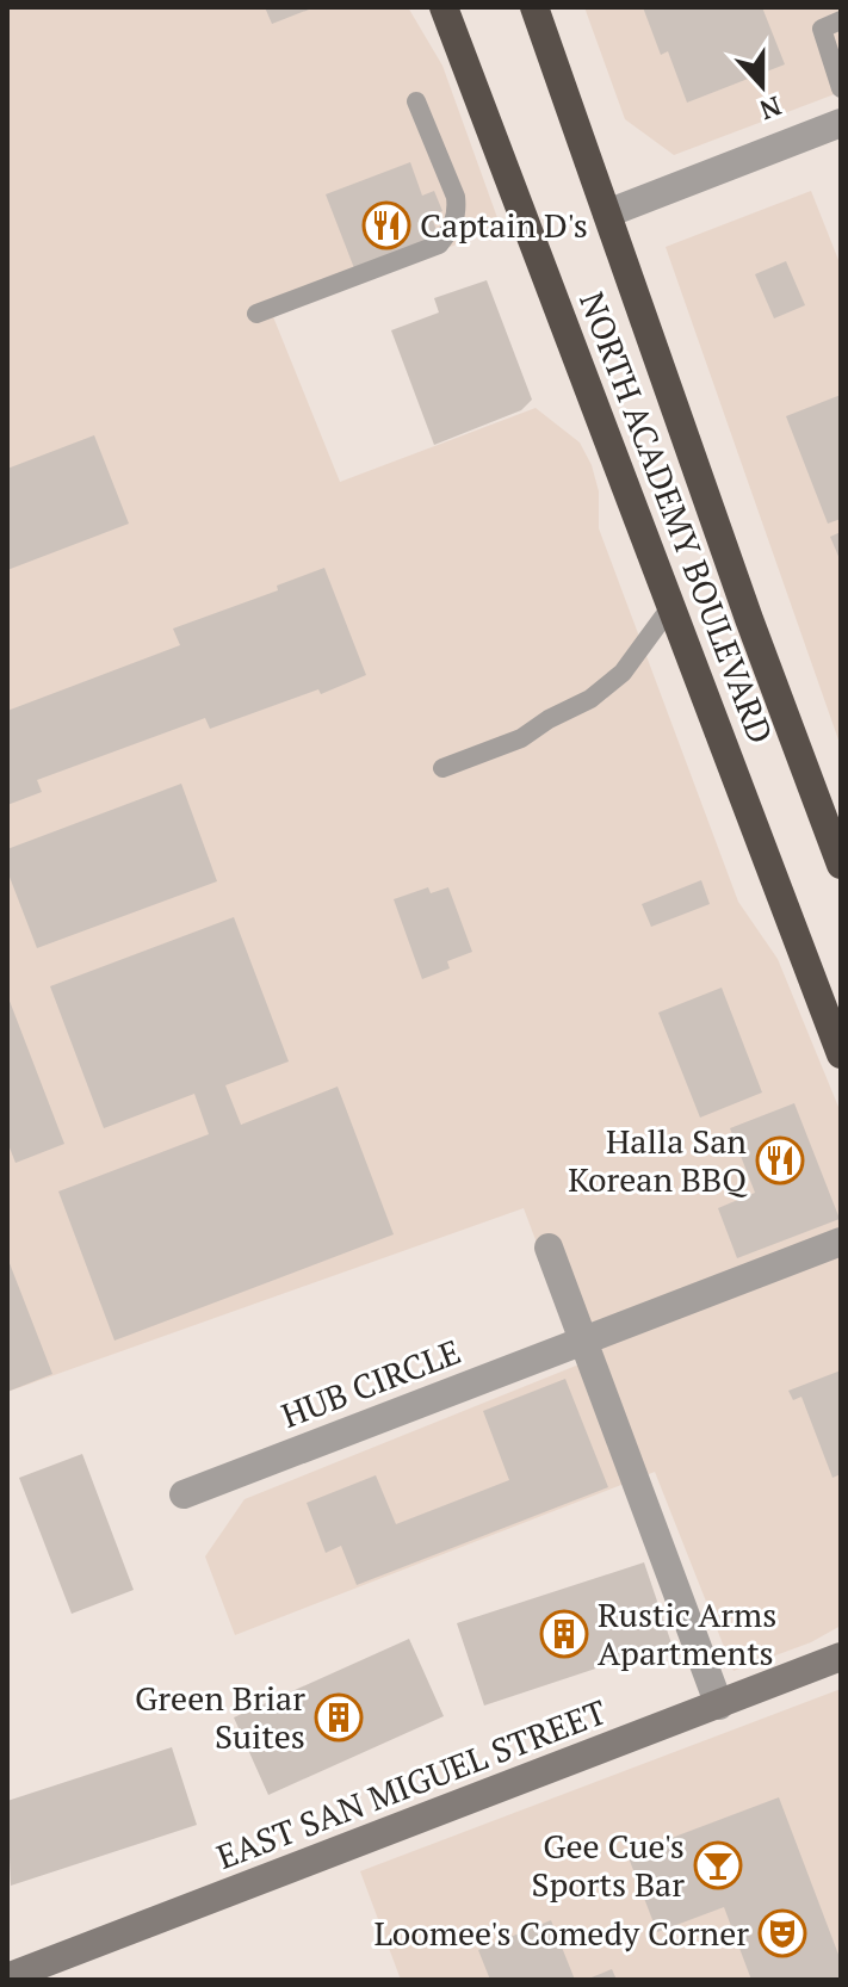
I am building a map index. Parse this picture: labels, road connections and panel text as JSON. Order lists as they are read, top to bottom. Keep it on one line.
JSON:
{"streets":{"highway":["NORTH ACADEMY BOULEVARD"],"street":["HUB CIRCLE","EAST SAN MIGUEL STREET"]},"places":{"restaurant":["Captain D's","Halla San Korean BBQ"],"building":["Rustic Arms Apartments","Green Briar Suites"],"bar":["Gee Cue's Sports Bar"],"theatre":["Loomee's Comedy Corner"]},"north":"bottom"}
